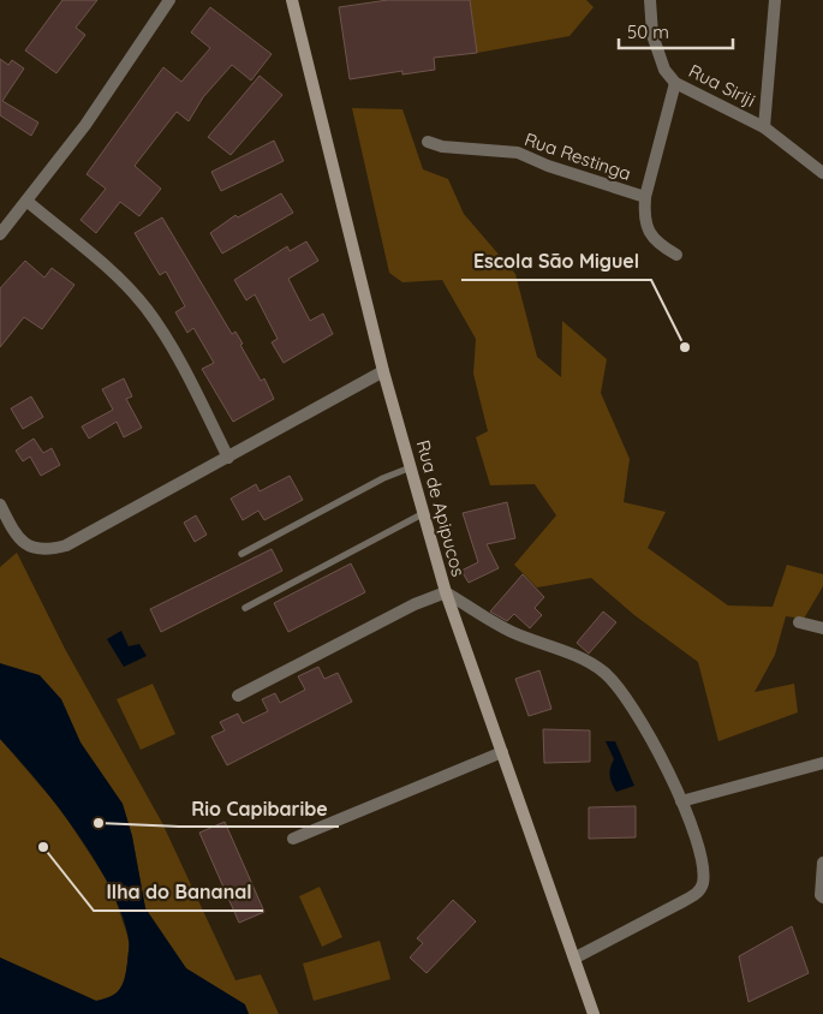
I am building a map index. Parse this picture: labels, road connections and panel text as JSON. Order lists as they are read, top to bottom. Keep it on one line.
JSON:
{"streets":{"main road":["Rua de Apipucos"],"street":["Rua Siriji","Rua Restinga"]},"places":["Escola São Miguel","Rio Capibaribe","Ilha do Bananal"],"scale_bar":"50 m"}
